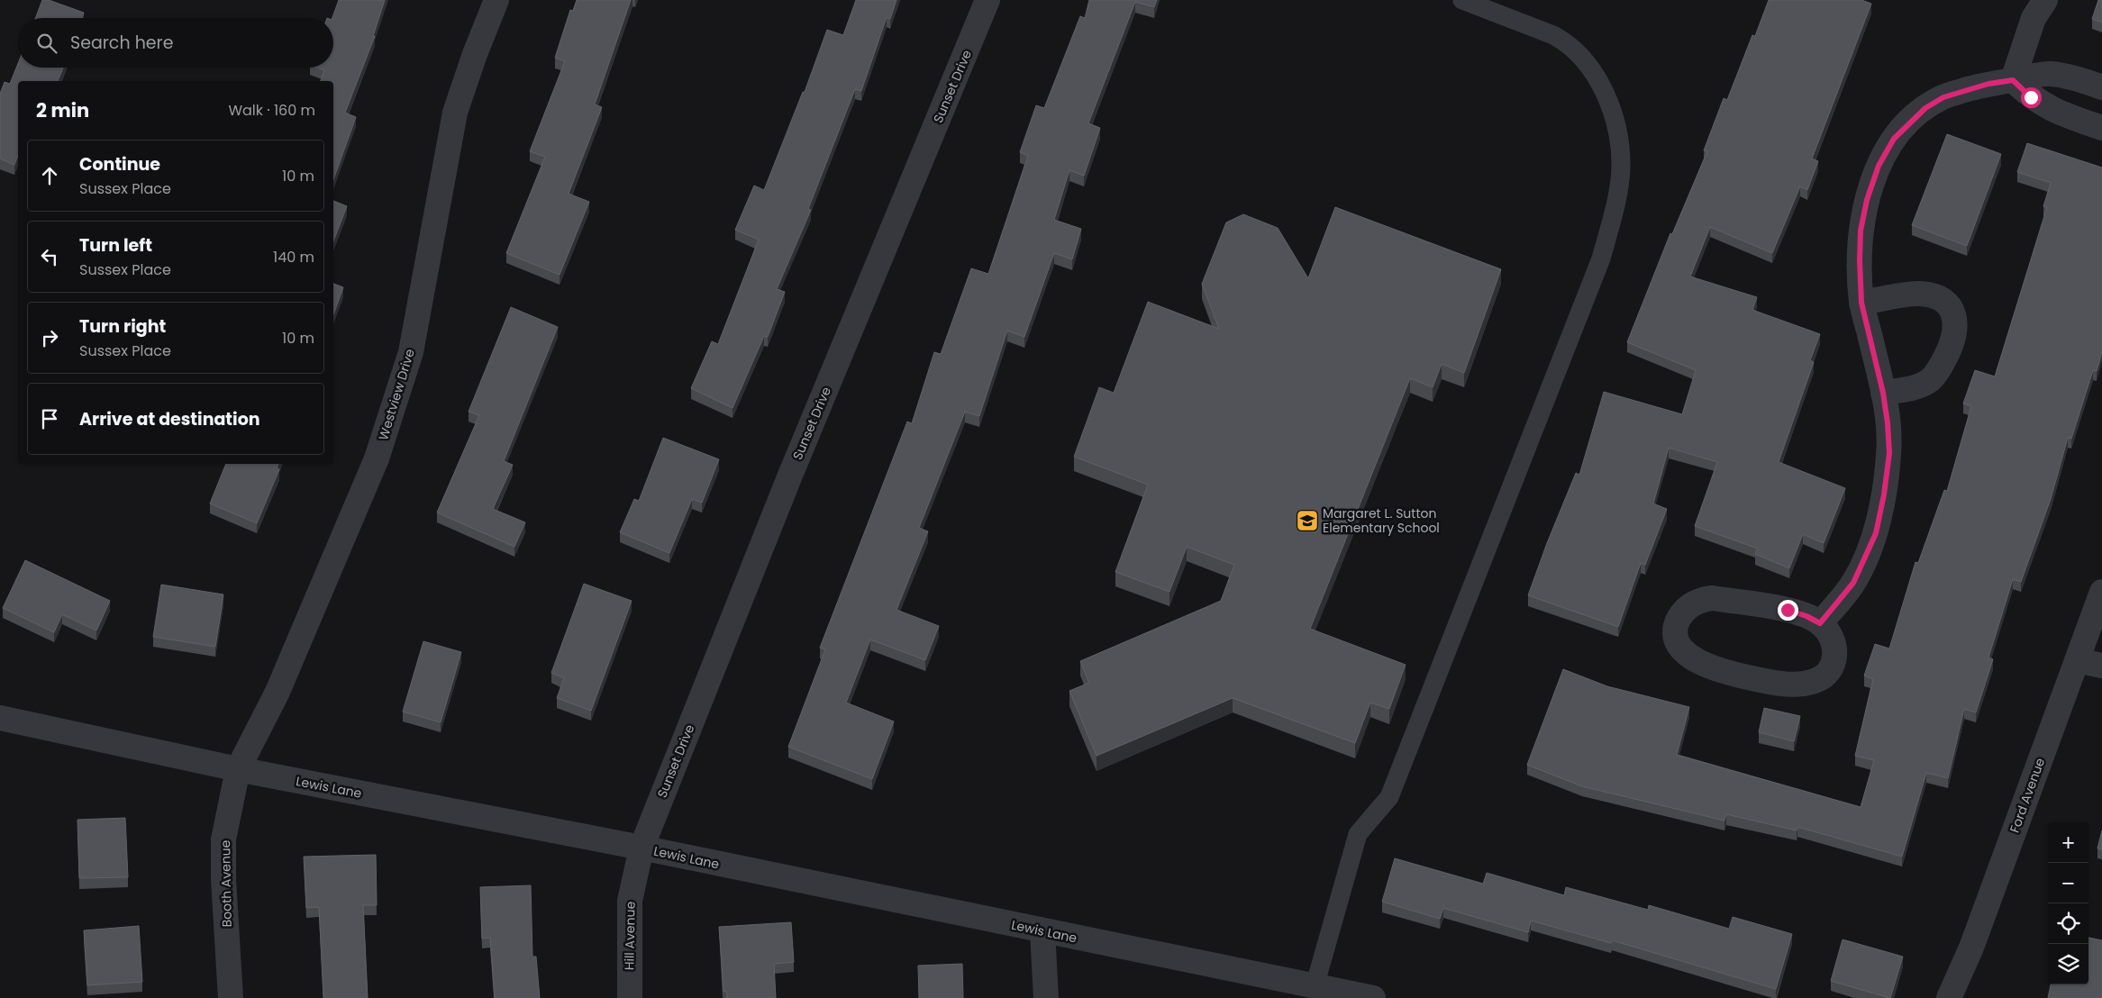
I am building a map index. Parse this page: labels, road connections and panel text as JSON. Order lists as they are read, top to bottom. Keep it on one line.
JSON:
{"streets":{"street":["Sunset Drive","Westview Drive","Lewis Lane","Ford Avenue","Booth Avenue","Hill Avenue"]},"crossings":[["Sunset Drive","Lewis Lane"],["Sunset Drive","Hill Avenue"],["Westview Drive","Lewis Lane"],["Westview Drive","Booth Avenue"],["Lewis Lane","Booth Avenue"],["Lewis Lane","Hill Avenue"]],"places":{"school or university":["Margaret L. Sutton Elementary School"]},"page":{"search":"Search here","heading":["2 min","Walk · 160 m"],"list":[["Continue","Sussex Place","10 m"],["Turn left","Sussex Place","140 m"],["Turn right","Sussex Place","10 m"],"Arrive at destination"],"map_buttons":["+","−"]}}
